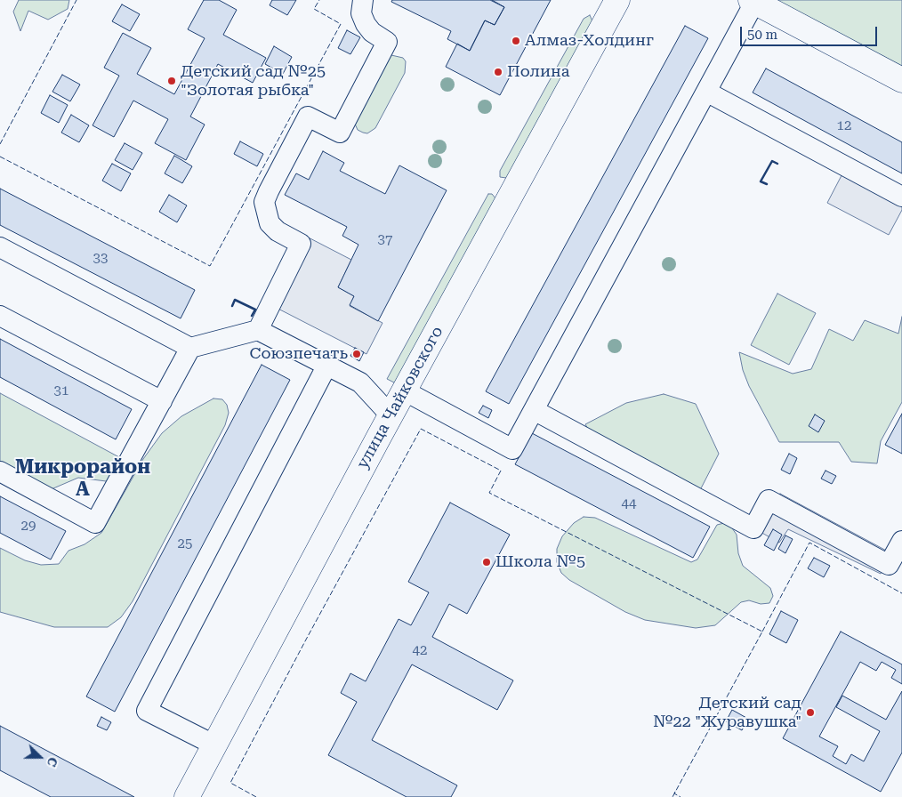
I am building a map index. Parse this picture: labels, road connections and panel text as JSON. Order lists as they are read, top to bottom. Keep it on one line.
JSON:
{"streets":{"main road":["улица Чайковского"]},"districts":["Микрорайон А"],"places":["Алмаз-Холдинг","Полина","Детский сад №25 \"Золотая рыбка\"","Союзпечать","Школа №5","Детский сад №22 \"Журавушка\""],"house_numbers":["12","37","33","31","44","29","25","42"],"scale_bar":"50 m","north":"right"}
